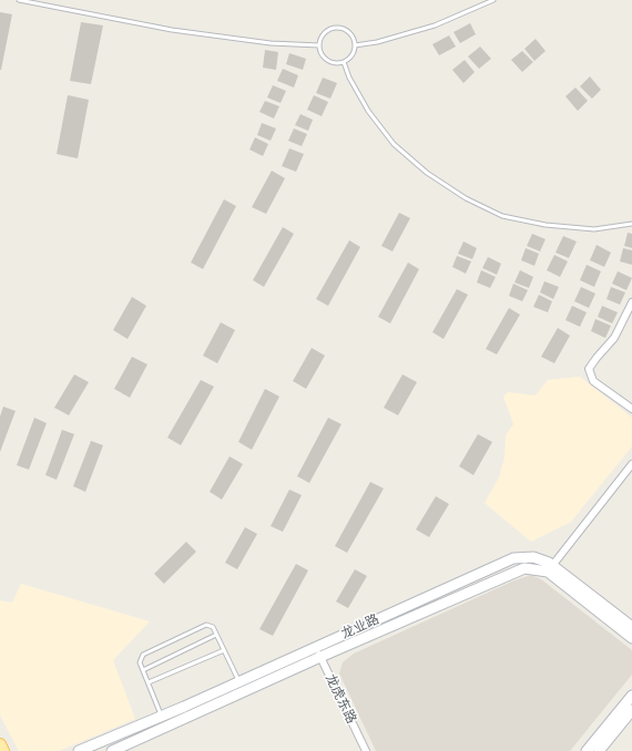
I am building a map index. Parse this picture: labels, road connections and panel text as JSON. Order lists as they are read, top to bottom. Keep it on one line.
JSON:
{"streets":{"street":["龙业路","龙虎东路"]},"crossings":[["龙业路","龙虎东路"]]}
